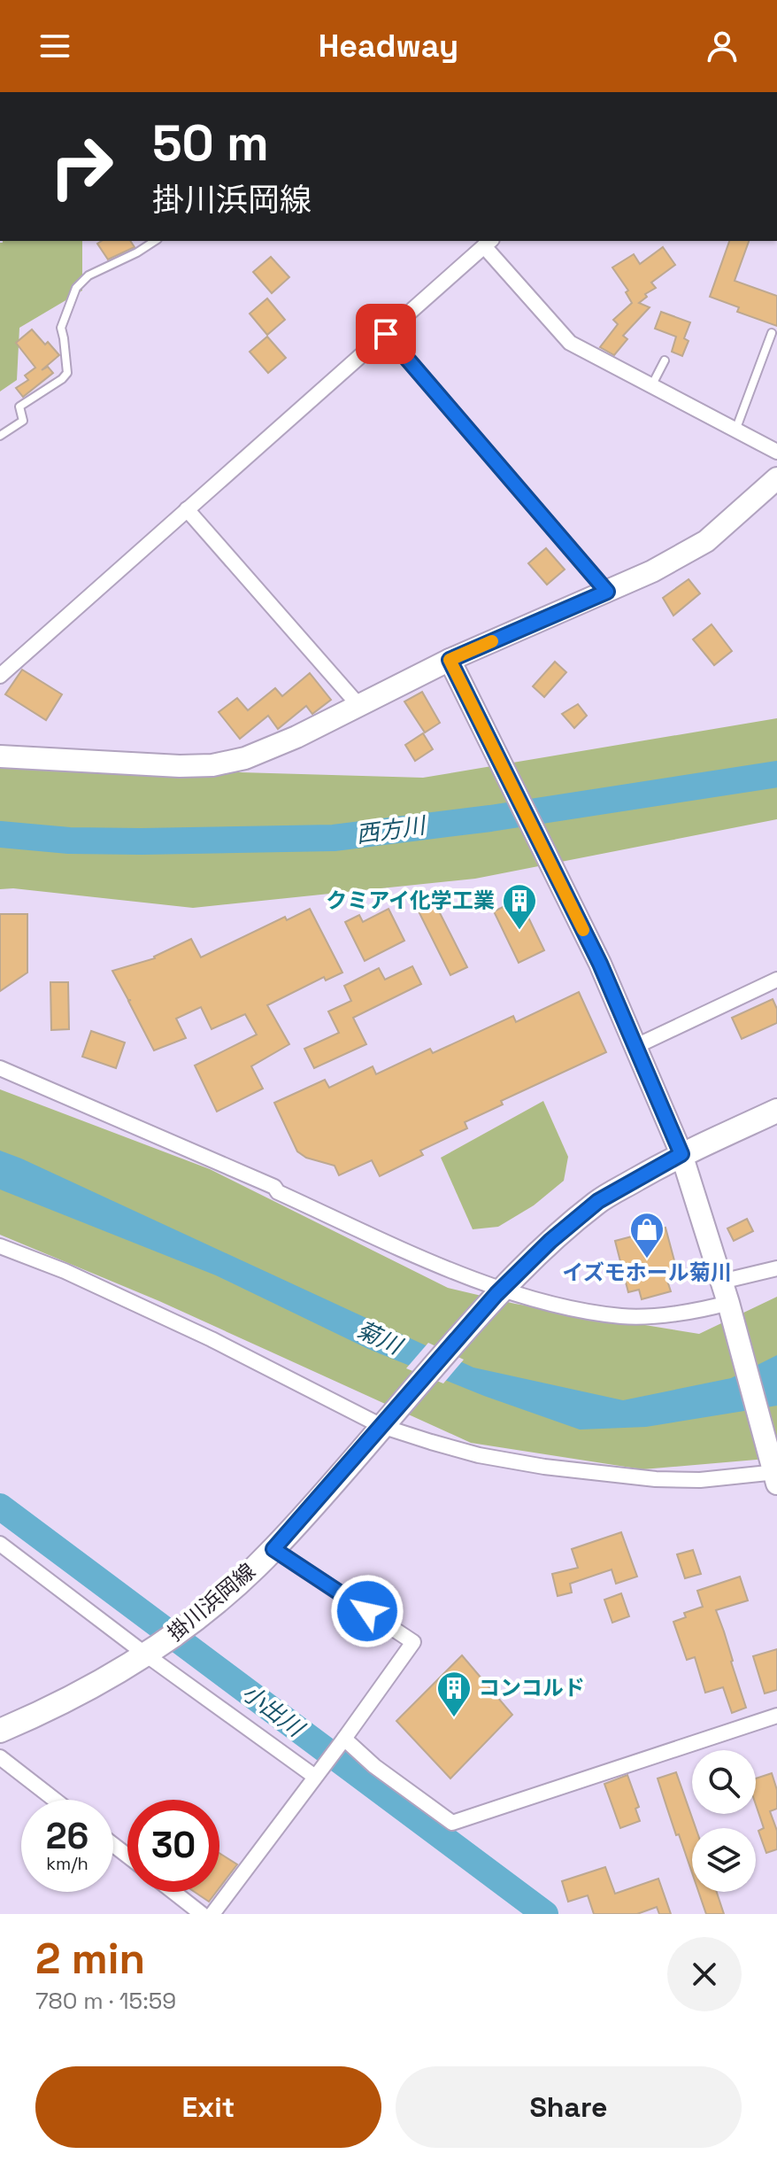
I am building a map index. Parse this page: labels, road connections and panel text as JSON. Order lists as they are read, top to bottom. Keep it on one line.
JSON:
{"streets":{"main road":["掛川浜岡線"]},"water":["西方川","菊川","小出川"],"places":{"building":["クミアイ化学工業","コンコルド"],"shop":["イズモホール菊川"]},"page":{"header":"Headway","turn":["50 m","掛川浜岡線"],"speed":"26 km/h","limit":"30","heading":["2 min","780 m · 15:59"],"buttons":["Exit","Share"]}}
